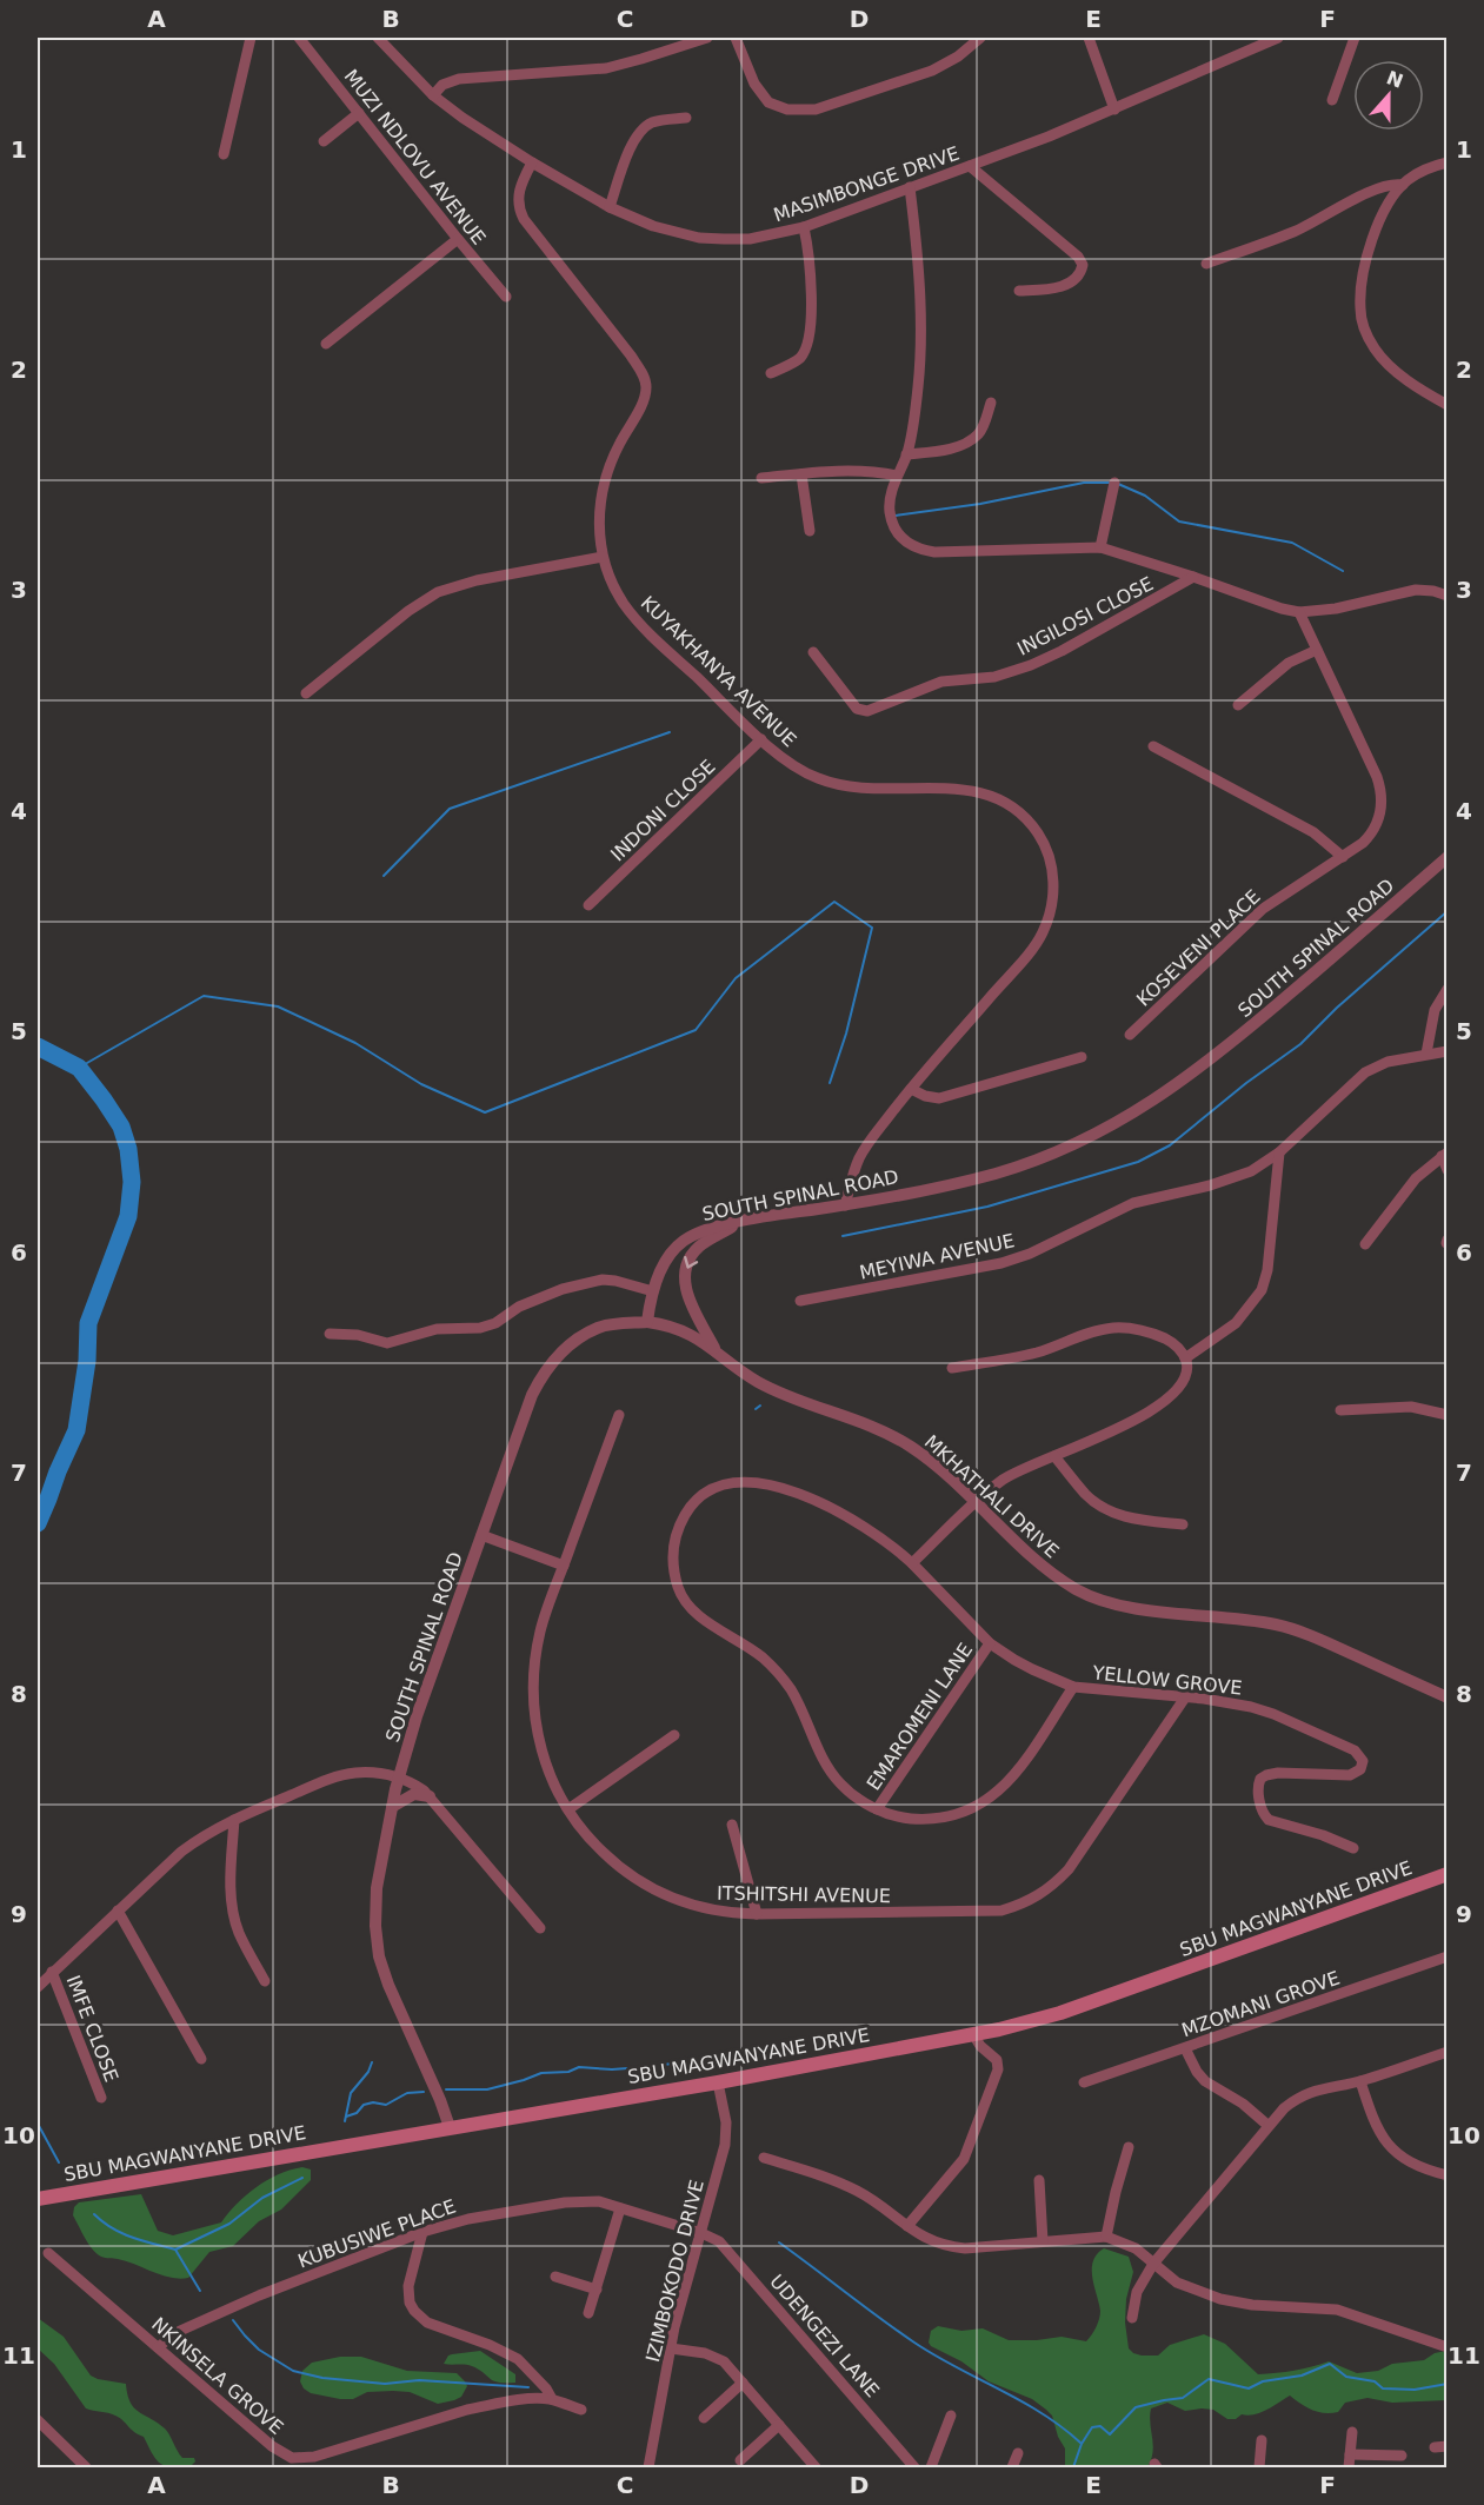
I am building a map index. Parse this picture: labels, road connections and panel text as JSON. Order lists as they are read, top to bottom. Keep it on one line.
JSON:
{"streets":{"main road":["SBU MAGWANYANE DRIVE"],"street":["MUZI NDLOVU AVENUE","MASIMBONGE DRIVE","INGILOSI CLOSE","KUYAKHANYA AVENUE","INDONI CLOSE","KOSEVENI PLACE","SOUTH SPINAL ROAD","MEYIWA AVENUE","MKHATHALI DRIVE","YELLOW GROVE","EMAROMENI LANE","ITSHITSHI AVENUE","MZOMANI GROVE","IMFE CLOSE","KUBUSIWE PLACE","IZIMBOKODO DRIVE","UDENGEZI LANE","NKINSELA GROVE"]},"crossings":[["MASIMBONGE DRIVE","KUYAKHANYA AVENUE"],["KUYAKHANYA AVENUE","INDONI CLOSE"],["KUYAKHANYA AVENUE","SOUTH SPINAL ROAD"],["SOUTH SPINAL ROAD","MKHATHALI DRIVE"],["SOUTH SPINAL ROAD","SBU MAGWANYANE DRIVE"],["YELLOW GROVE","EMAROMENI LANE"],["YELLOW GROVE","ITSHITSHI AVENUE"],["SBU MAGWANYANE DRIVE","IZIMBOKODO DRIVE"],["KUBUSIWE PLACE","IZIMBOKODO DRIVE"],["KUBUSIWE PLACE","UDENGEZI LANE"],["KUBUSIWE PLACE","NKINSELA GROVE"],["IZIMBOKODO DRIVE","UDENGEZI LANE"]],"north":"top","grid":{"columns":["A","B","C","D","E","F"],"rows":["1","2","3","4","5","6","7","8","9","10","11"]}}
